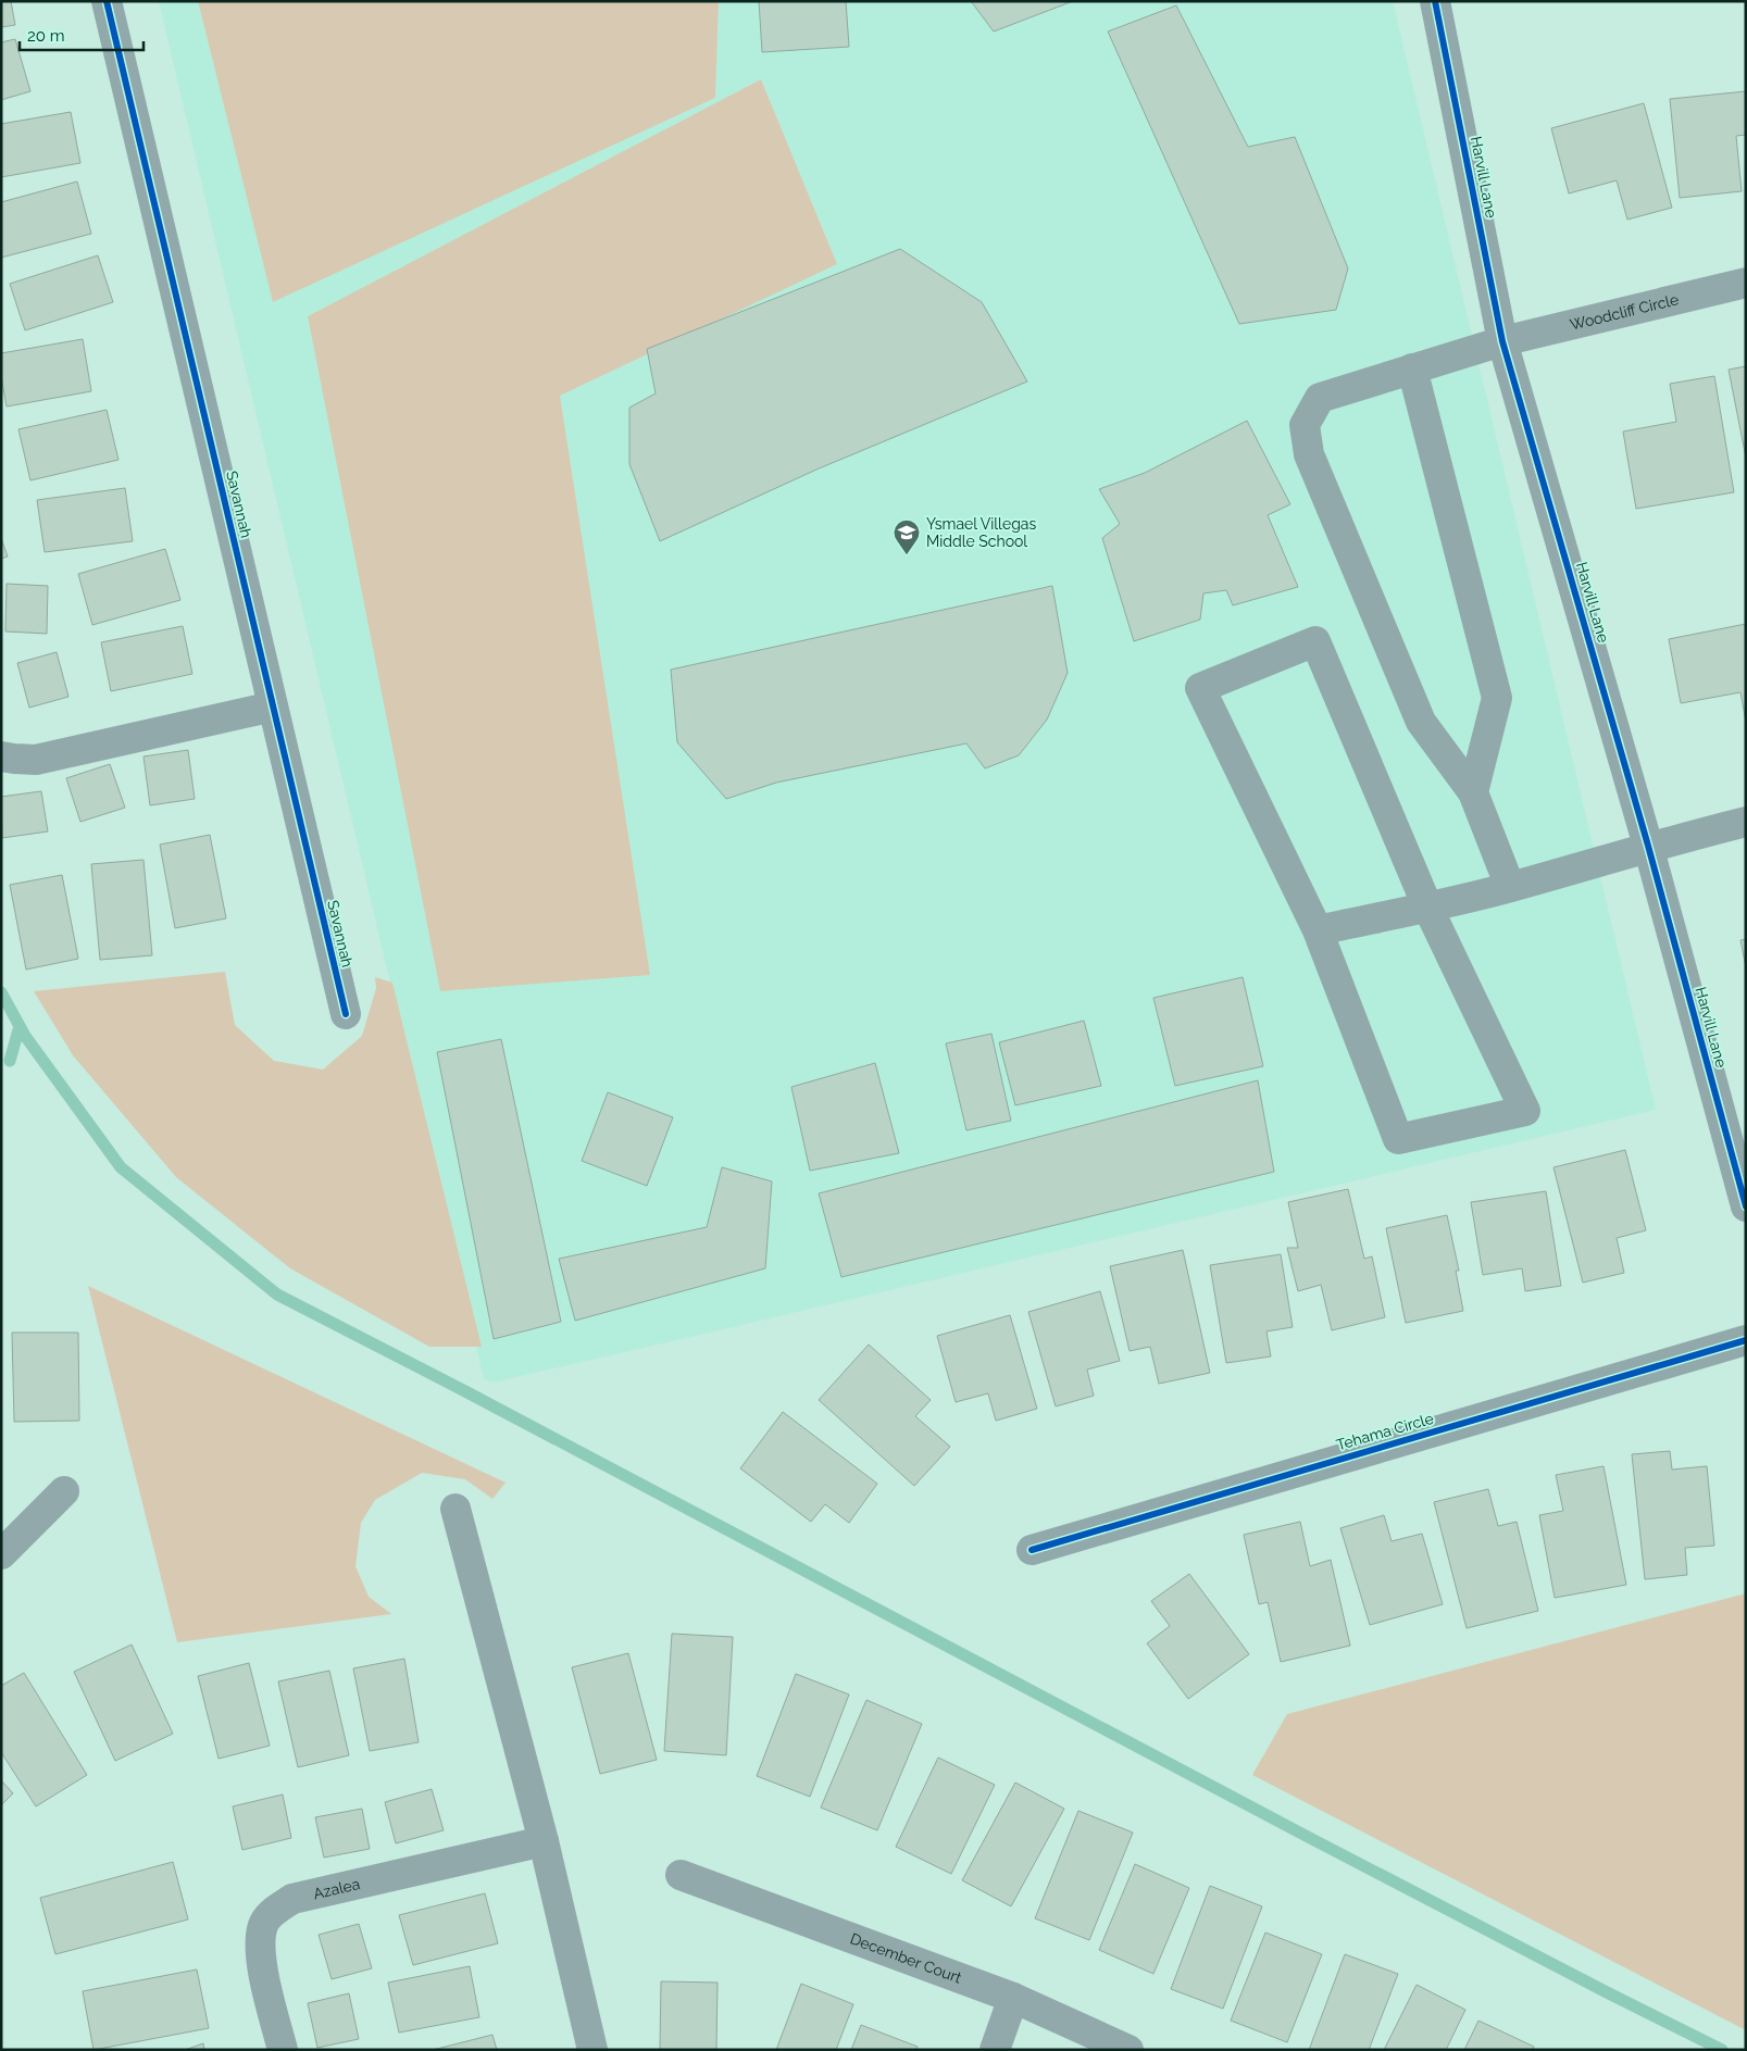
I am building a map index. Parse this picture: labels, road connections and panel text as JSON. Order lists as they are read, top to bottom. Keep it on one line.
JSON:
{"streets":{"street":["Harvill Lane","Woodcliff Circle","Savannah","Tehama Circle","Azalea","December Court"]},"crossings":[["Harvill Lane","Woodcliff Circle"]],"places":{"school or university":["Ysmael Villegas Middle School"]},"scale_bar":"20 m"}
